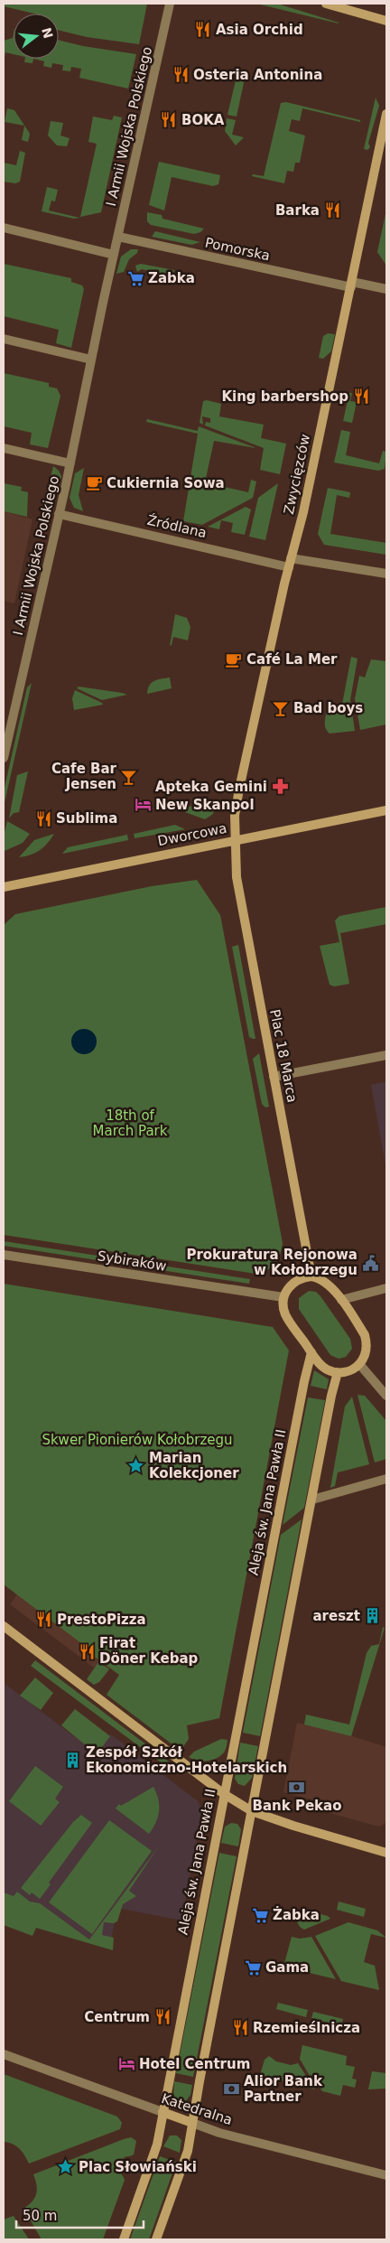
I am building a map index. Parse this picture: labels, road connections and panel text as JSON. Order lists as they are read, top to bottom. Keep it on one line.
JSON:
{"streets":{"street":["I Armii Wojska Polskiego","Pomorska","Zwycięzców","Źródlana","Dworcowa","Plac 18 Marca","Sybiraków","Aleja św. Jana Pawła II","Katedralna"]},"crossings":[["I Armii Wojska Polskiego","Pomorska"],["I Armii Wojska Polskiego","Źródlana"],["Pomorska","Zwycięzców"],["Zwycięzców","Źródlana"],["Zwycięzców","Dworcowa"],["Zwycięzców","Plac 18 Marca"],["Dworcowa","Plac 18 Marca"],["Aleja św. Jana Pawła II","Katedralna"]],"parks":["18th of March Park","Skwer Pionierów Kołobrzegu"],"places":{"restaurant":["Asia Orchid","Osteria Antonina","BOKA","Barka","King barbershop","Sublima","PrestoPizza","Firat Döner Kebap","Centrum","Rzemieślnicza"],"supermarket":["Zabka","Żabka","Gama"],"cafe":["Cukiernia Sowa","Café La Mer"],"bar":["Bad boys","Cafe Bar Jensen"],"pharmacy":["Apteka Gemini"],"hotel":["New Skanpol","Hotel Centrum"],"public building":["Prokuratura Rejonowa w Kołobrzegu"],"place":["Marian Kolekcjoner","Plac Słowiański"],"building":["areszt","Zespół Szkół Ekonomiczno-Hotelarskich"],"bank":["Bank Pekao","Alior Bank Partner"]},"scale_bar":"50 m","north":"right"}
